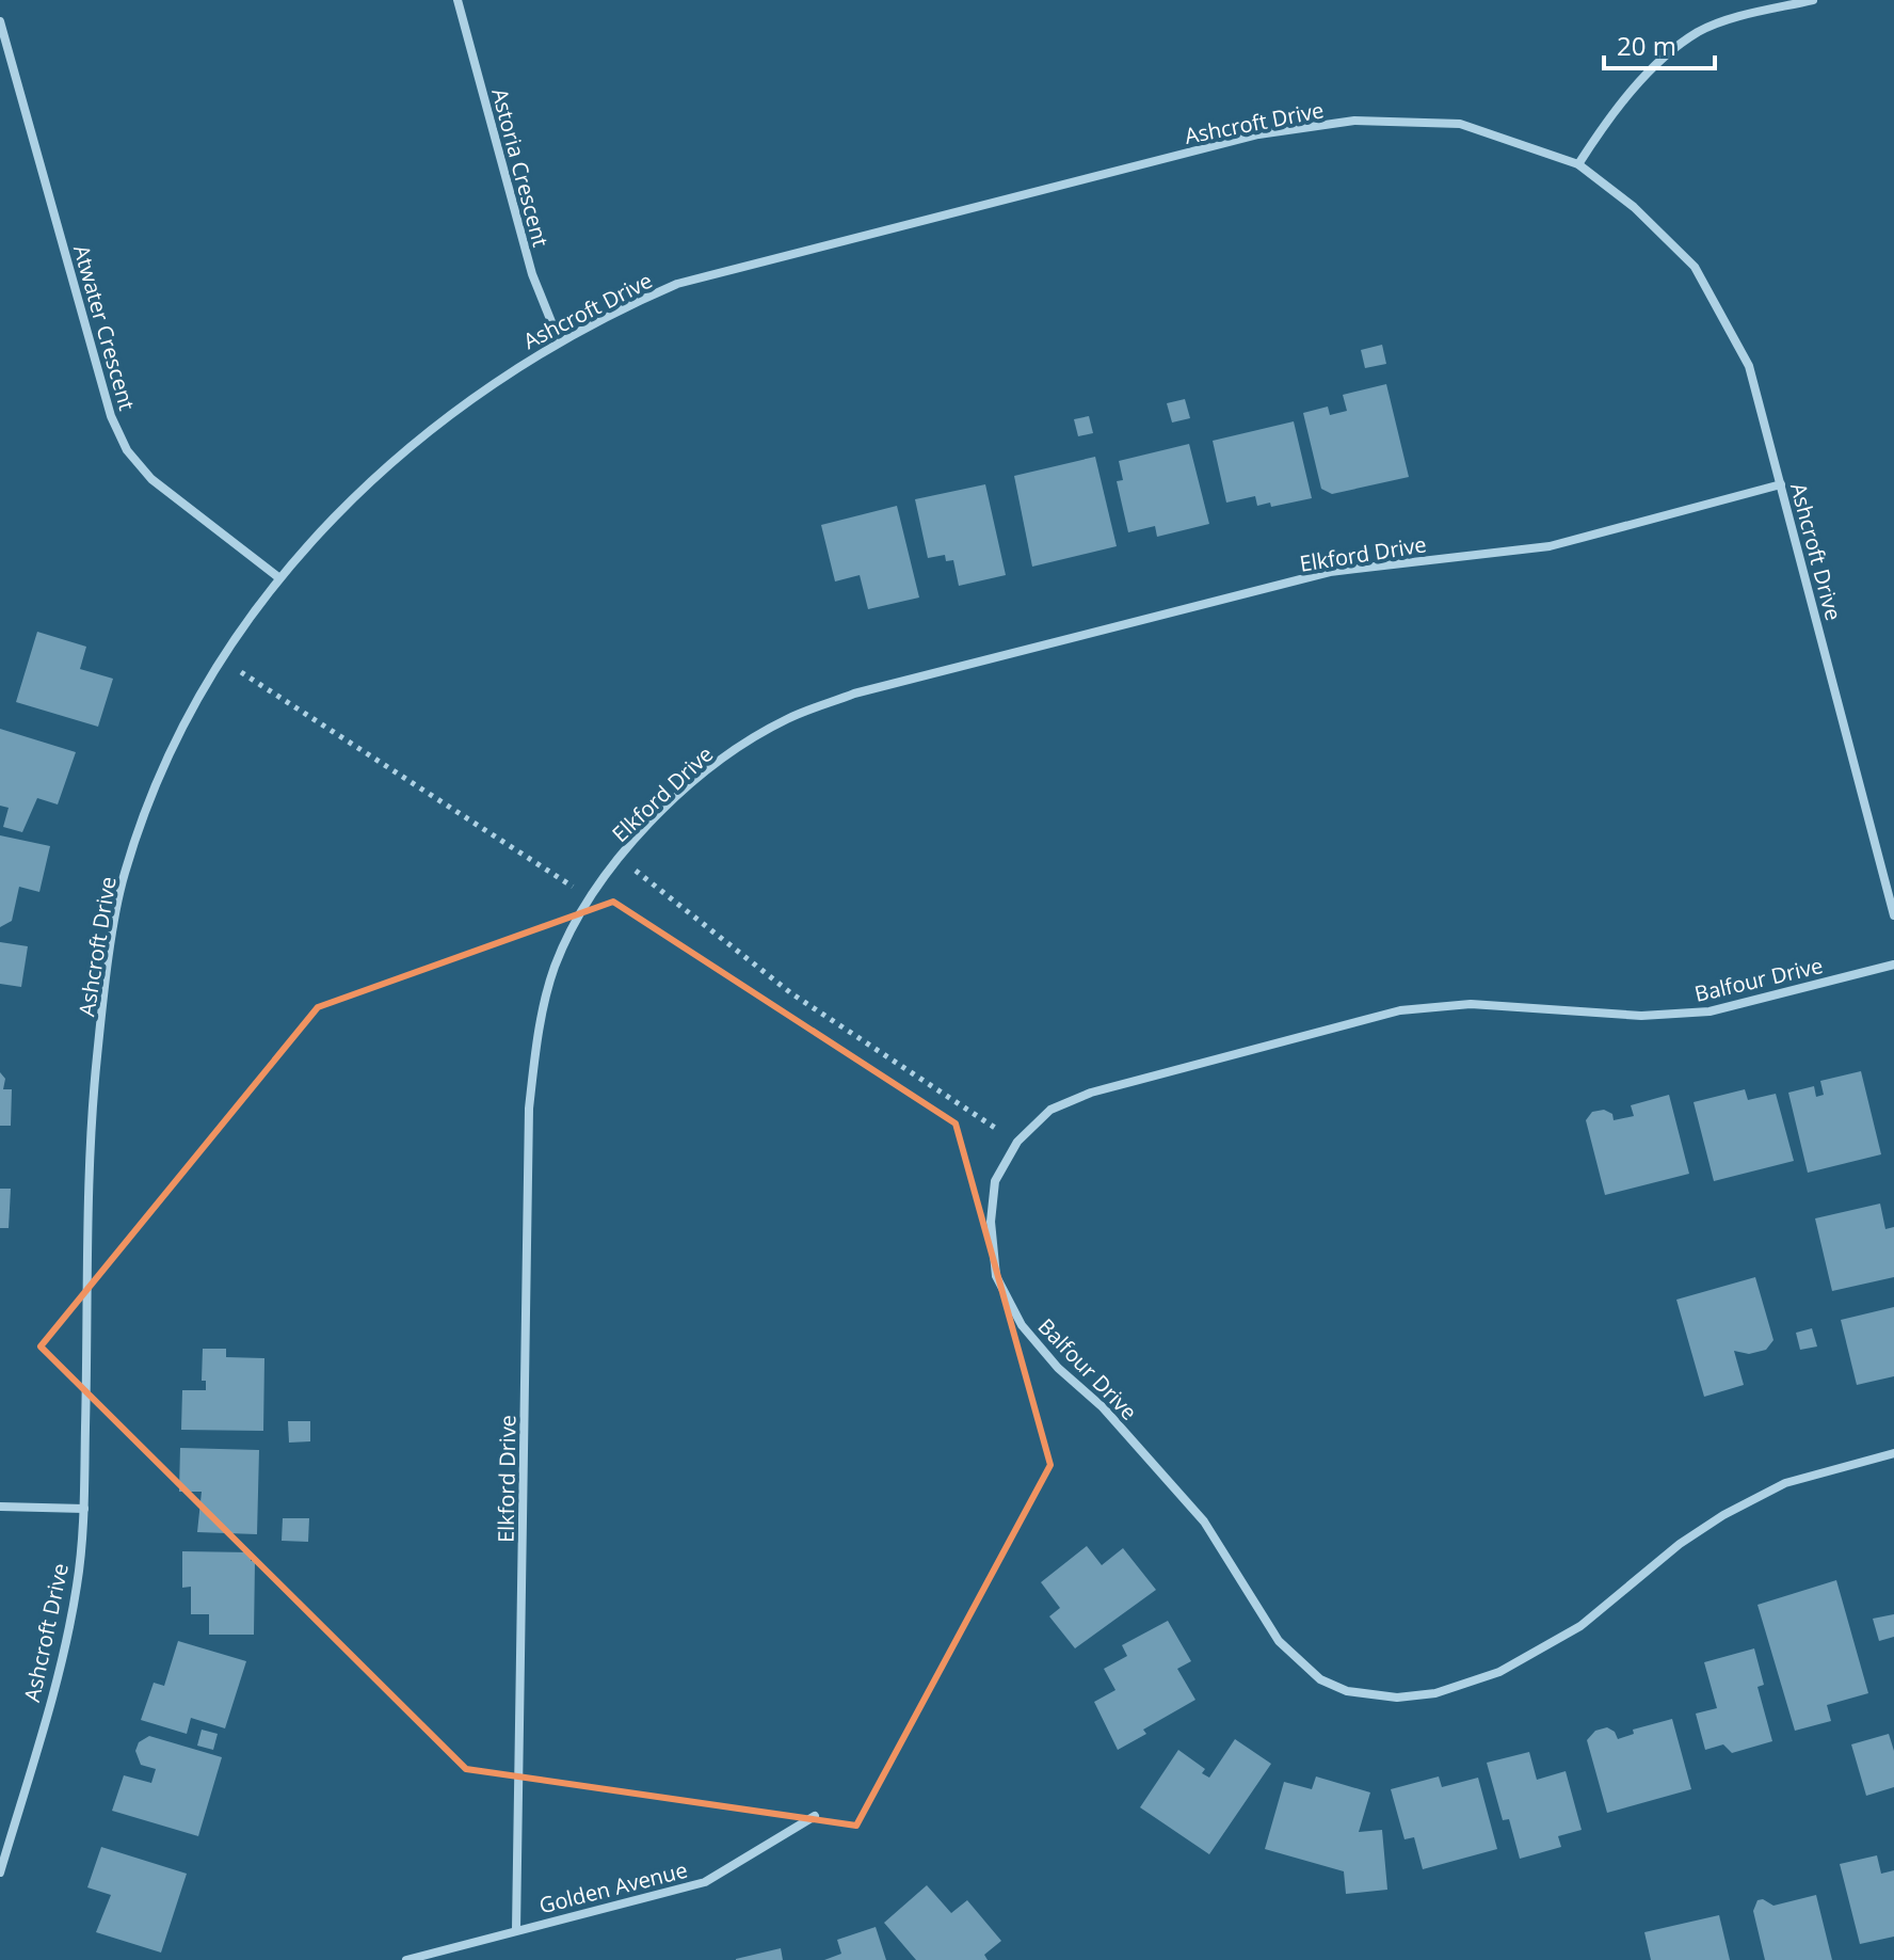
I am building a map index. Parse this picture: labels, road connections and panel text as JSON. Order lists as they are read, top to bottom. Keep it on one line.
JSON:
{"streets":{"street":["Ashcroft Drive","Astoria Crescent","Atwater Crescent","Elkford Drive","Balfour Drive","Golden Avenue"]},"crossings":[["Ashcroft Drive","Astoria Crescent"],["Ashcroft Drive","Atwater Crescent"],["Ashcroft Drive","Elkford Drive"],["Elkford Drive","Golden Avenue"]],"scale_bar":"20 m"}
